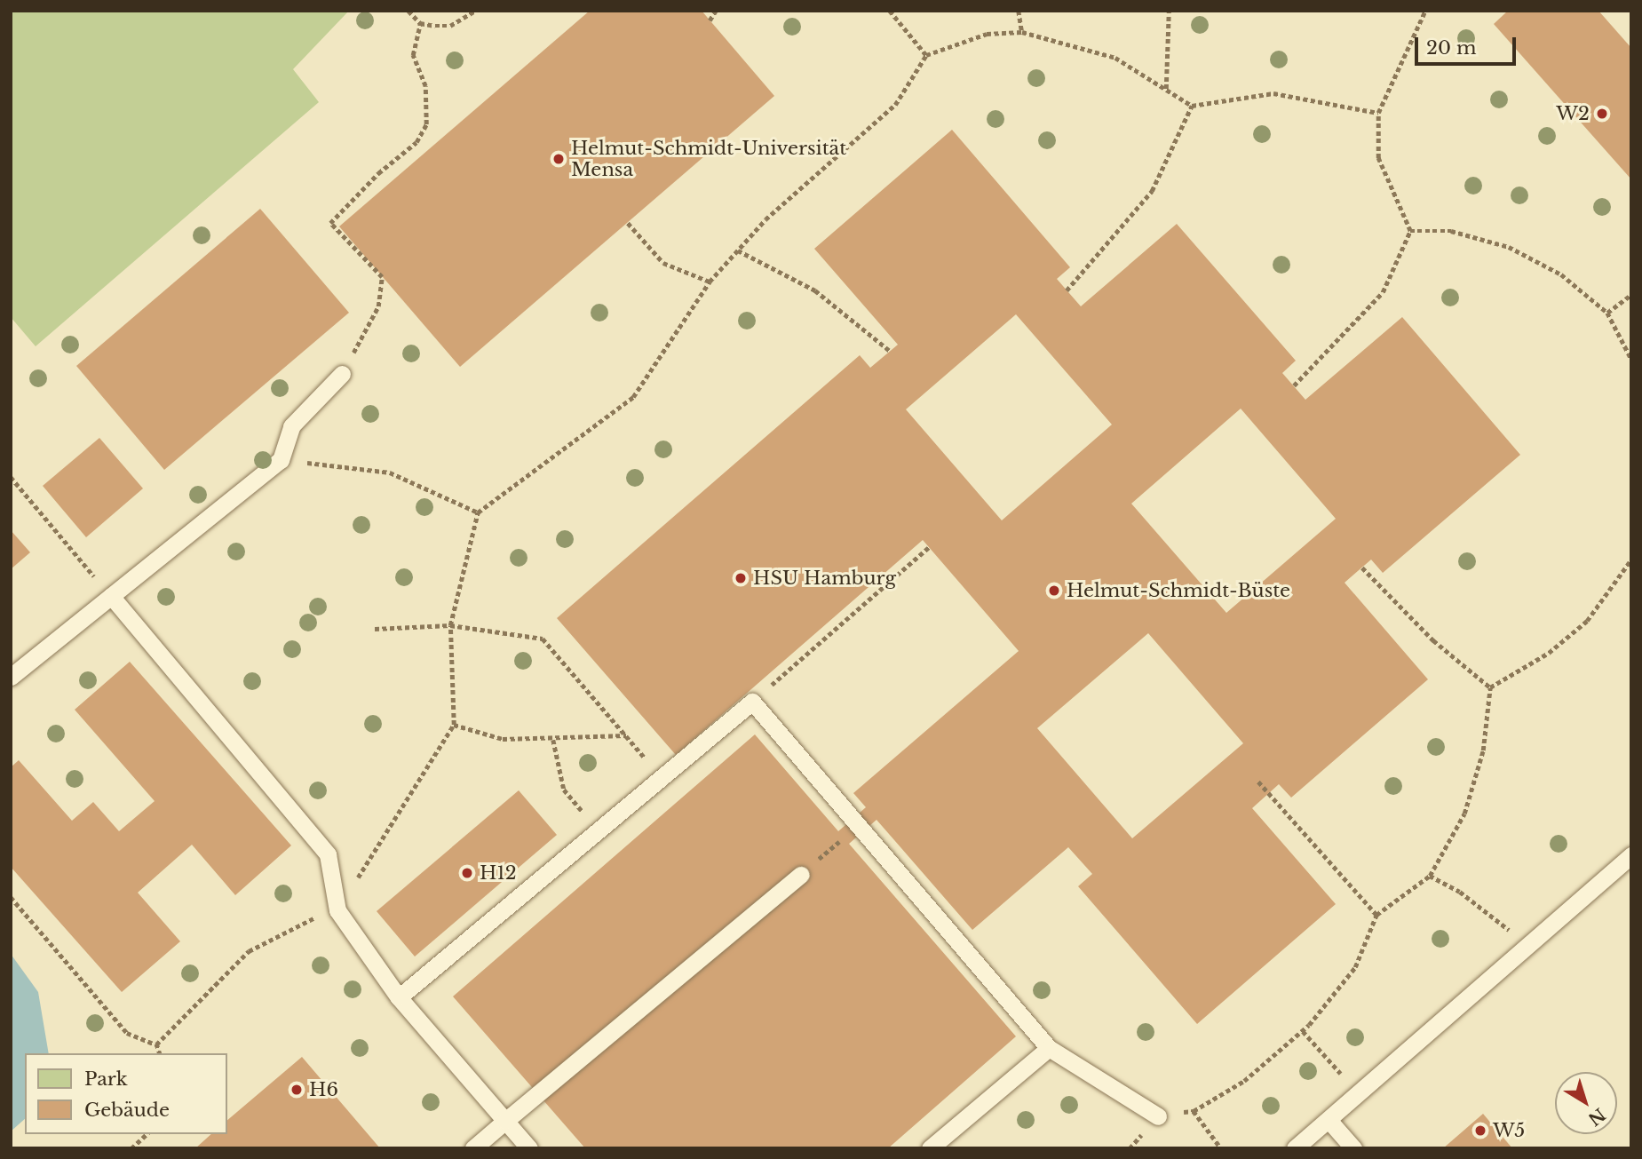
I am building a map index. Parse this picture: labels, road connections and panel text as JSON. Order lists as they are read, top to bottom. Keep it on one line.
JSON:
{"places":["W2","Helmut-Schmidt-Universität Mensa","HSU Hamburg","Helmut-Schmidt-Büste","H12","H6","W5"],"legend":["Park","Gebäude"],"scale_bar":"20 m","north":"bottom right"}
